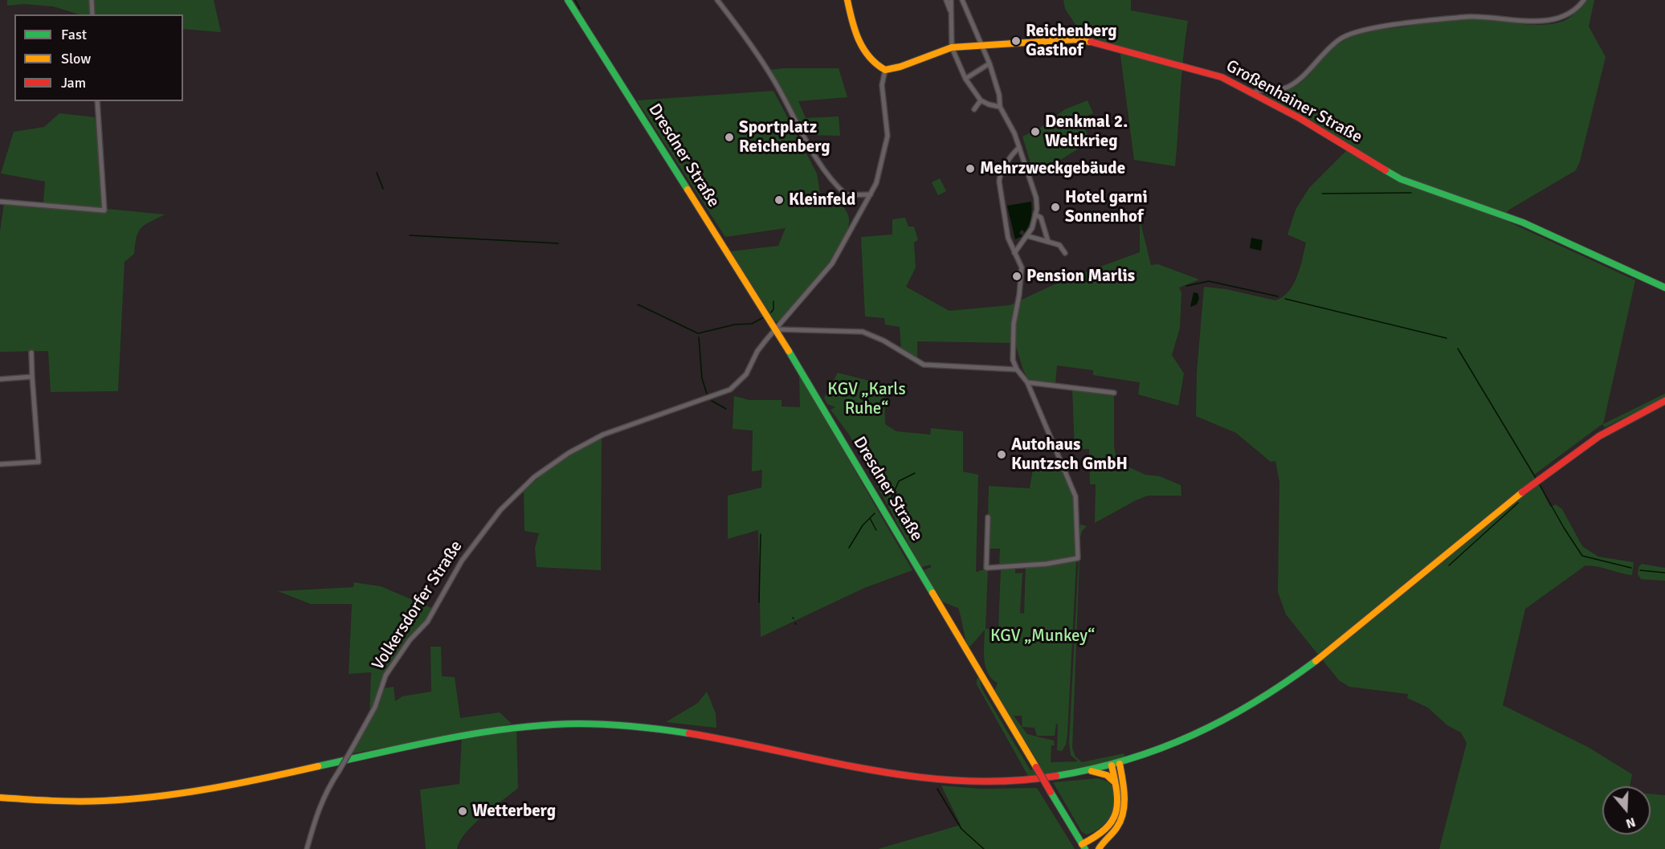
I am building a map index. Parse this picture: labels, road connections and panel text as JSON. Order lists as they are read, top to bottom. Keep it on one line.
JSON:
{"streets":{"main road":["Großenhainer Straße","Dresdner Straße"],"street":["Volkersdorfer Straße"]},"crossings":[["Großenhainer Straße","Volkersdorfer Straße"],["Dresdner Straße","Volkersdorfer Straße"]],"parks":["KGV „Karls Ruhe“","KGV „Munkey“"],"places":["Reichenberg Gasthof","Denkmal 2. Weltkrieg","Sportplatz Reichenberg","Mehrzweckgebäude","Kleinfeld","Hotel garni Sonnenhof","Pension Marlis","Autohaus Kuntzsch GmbH","Wetterberg"],"legend":["Fast","Slow","Jam"],"north":"bottom"}
